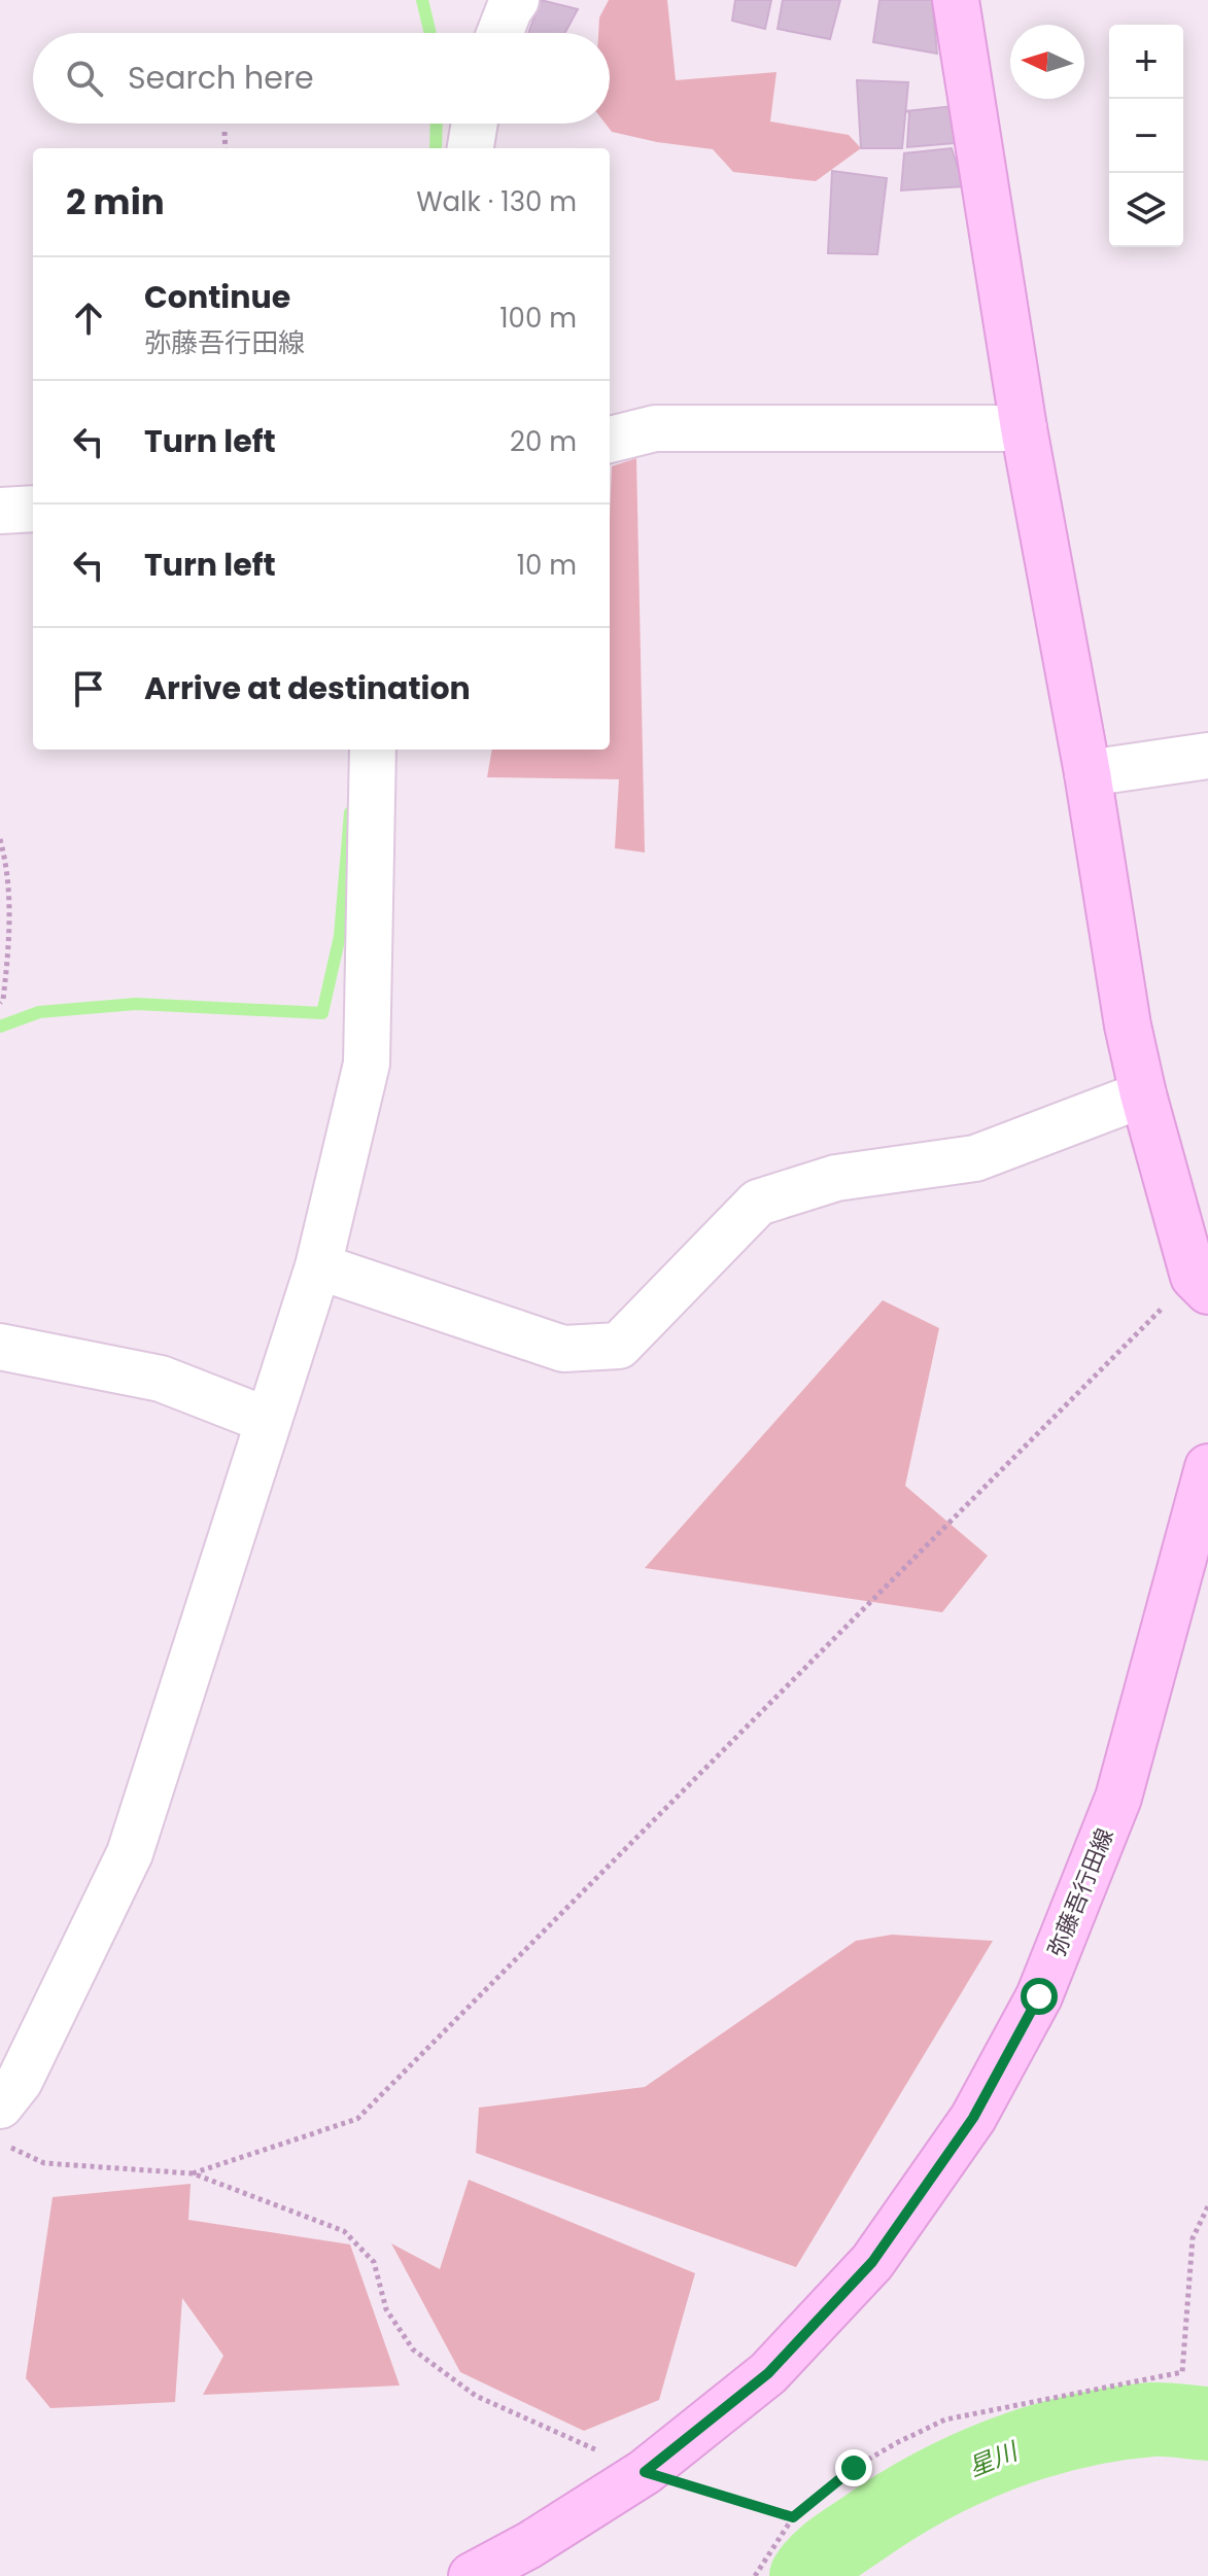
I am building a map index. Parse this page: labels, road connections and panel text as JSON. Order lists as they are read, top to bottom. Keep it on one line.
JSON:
{"streets":{"main road":["弥藤吾行田線"]},"water":["星川"],"north":"left","page":{"map_buttons":["+","−"],"search":"Search here","heading":["2 min","Walk · 130 m"],"list":[["Continue","弥藤吾行田線","100 m"],["Turn left","20 m"],["Turn left","10 m"],"Arrive at destination"]}}
